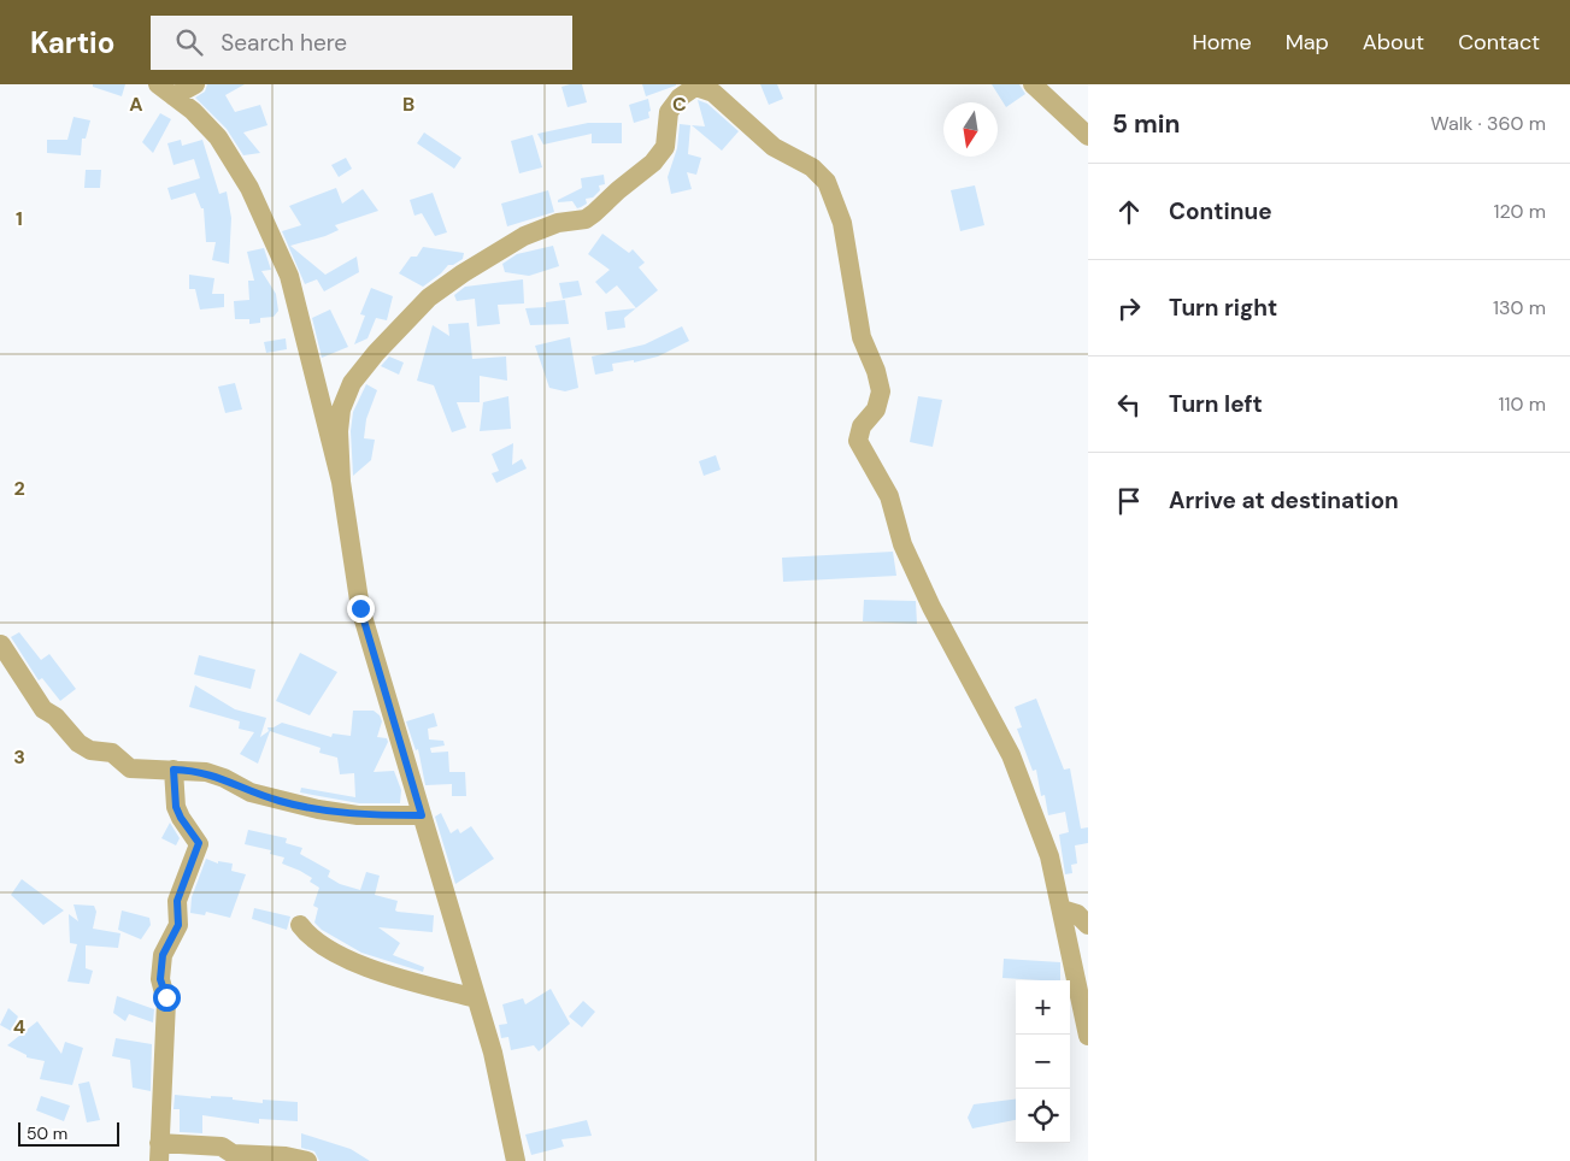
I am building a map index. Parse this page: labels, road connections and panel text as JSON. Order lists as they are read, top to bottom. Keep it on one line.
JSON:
{"scale_bar":"50 m","north":"bottom","page":{"header":"Kartio","search":"Search here","nav":["Home","Map","About","Contact"],"heading":["5 min","Walk · 360 m"],"list":[["Continue","120 m"],["Turn right","130 m"],["Turn left","110 m"],"Arrive at destination"],"map_buttons":["+","−"],"scale":"50 m"},"grid":{"columns":["A","B","C"],"rows":["1","2","3","4"]}}
